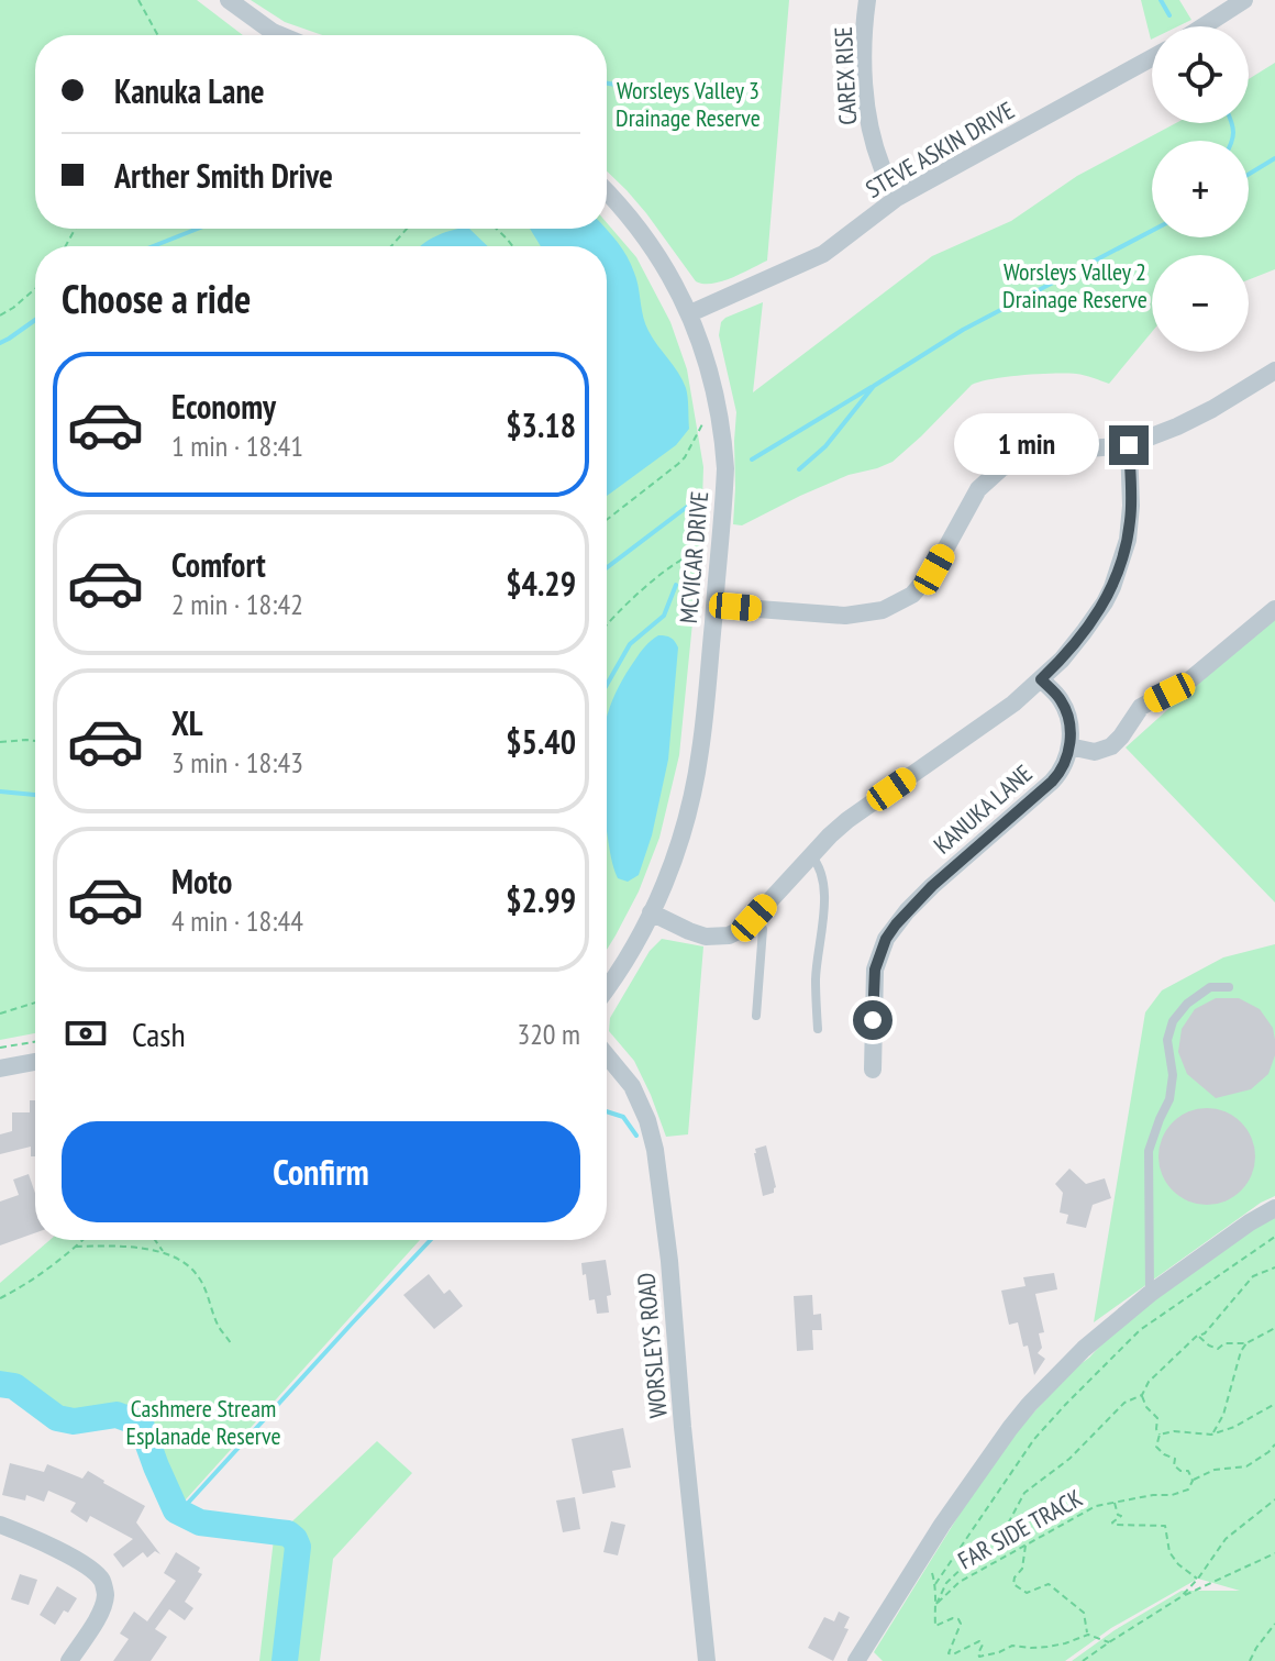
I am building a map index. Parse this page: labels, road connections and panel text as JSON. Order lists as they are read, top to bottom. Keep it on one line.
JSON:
{"streets":{"street":["CAREX RISE","STEVE ASKIN DRIVE","MCVICAR DRIVE","KANUKA LANE","WORSLEYS ROAD"],"path":["FAR SIDE TRACK"]},"crossings":[["CAREX RISE","STEVE ASKIN DRIVE"],["STEVE ASKIN DRIVE","MCVICAR DRIVE"]],"parks":["Worsleys Valley 3 Drainage Reserve","Worsleys Valley 2 Drainage Reserve","Cashmere Stream Esplanade Reserve"],"page":{"map_buttons":["+","−"],"banner":["Kanuka Lane","Arther Smith Drive"],"heading":"Choose a ride","list":[{"name":"Economy","note":"1 min · 18:41","value":"$3.18"},{"name":"Comfort","note":"2 min · 18:42","value":"$4.29"},{"name":"XL","note":"3 min · 18:43","value":"$5.40"},{"name":"Moto","note":"4 min · 18:44","value":"$2.99"}],"bubble":"1 min","pay":["Cash","320 m"],"buttons":"Confirm"}}
